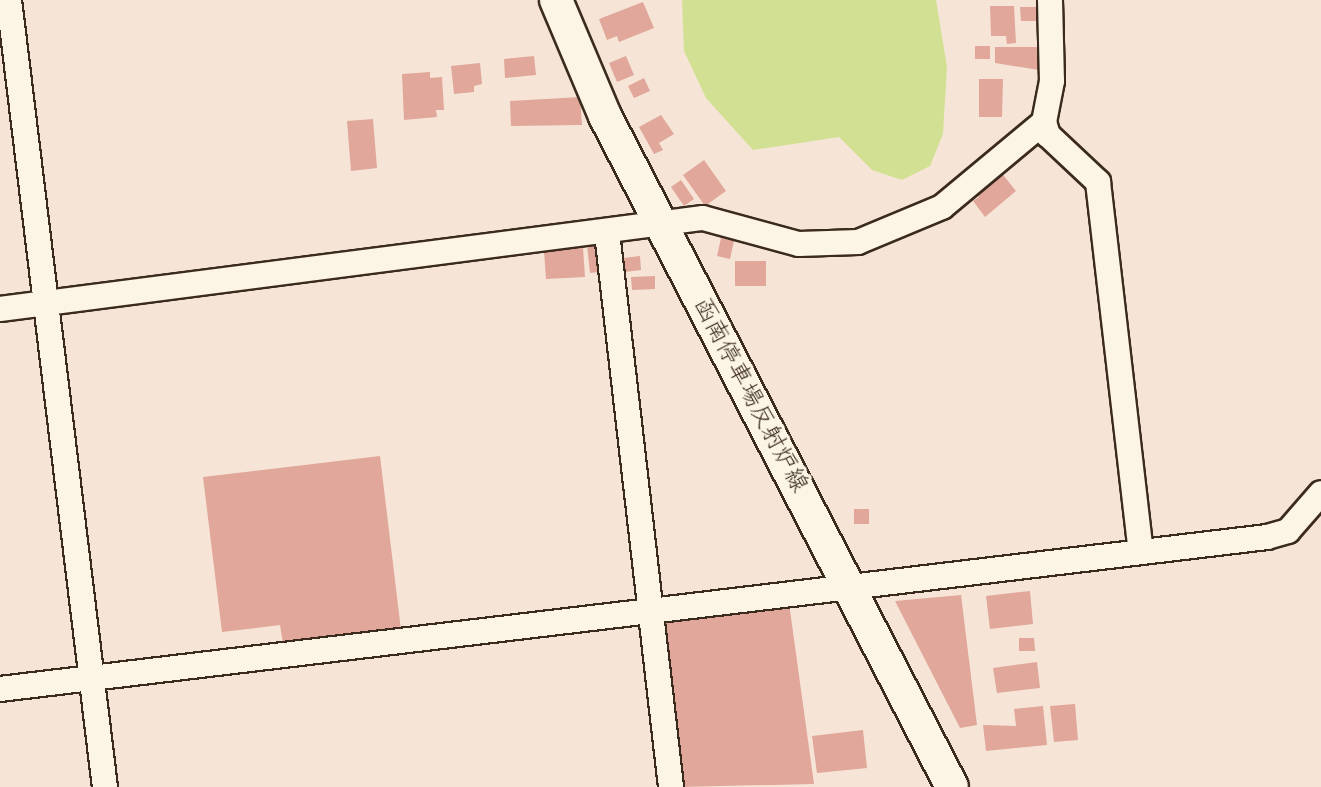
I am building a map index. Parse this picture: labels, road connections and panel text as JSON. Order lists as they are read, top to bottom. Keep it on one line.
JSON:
{"streets":{"main road":["函南停車場反射炉線"]}}
